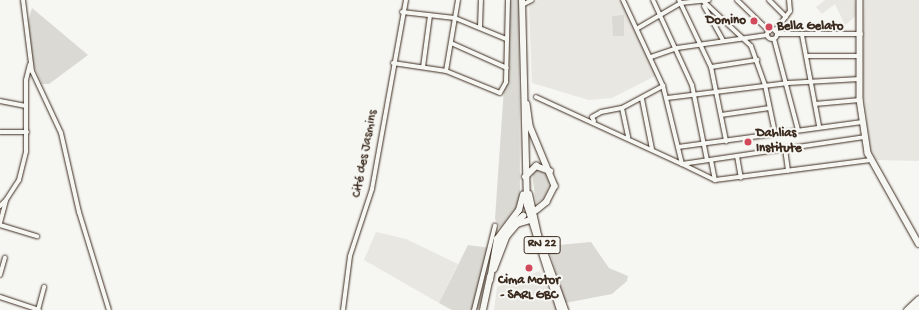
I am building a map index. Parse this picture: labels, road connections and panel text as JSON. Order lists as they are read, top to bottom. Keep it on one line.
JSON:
{"streets":{"main road":["RN 22"],"street":["Cité des Jasmins"]},"places":["Domino","Bella Gelato","Dahlias Institute","Cima Motor - SARL GBC"]}
